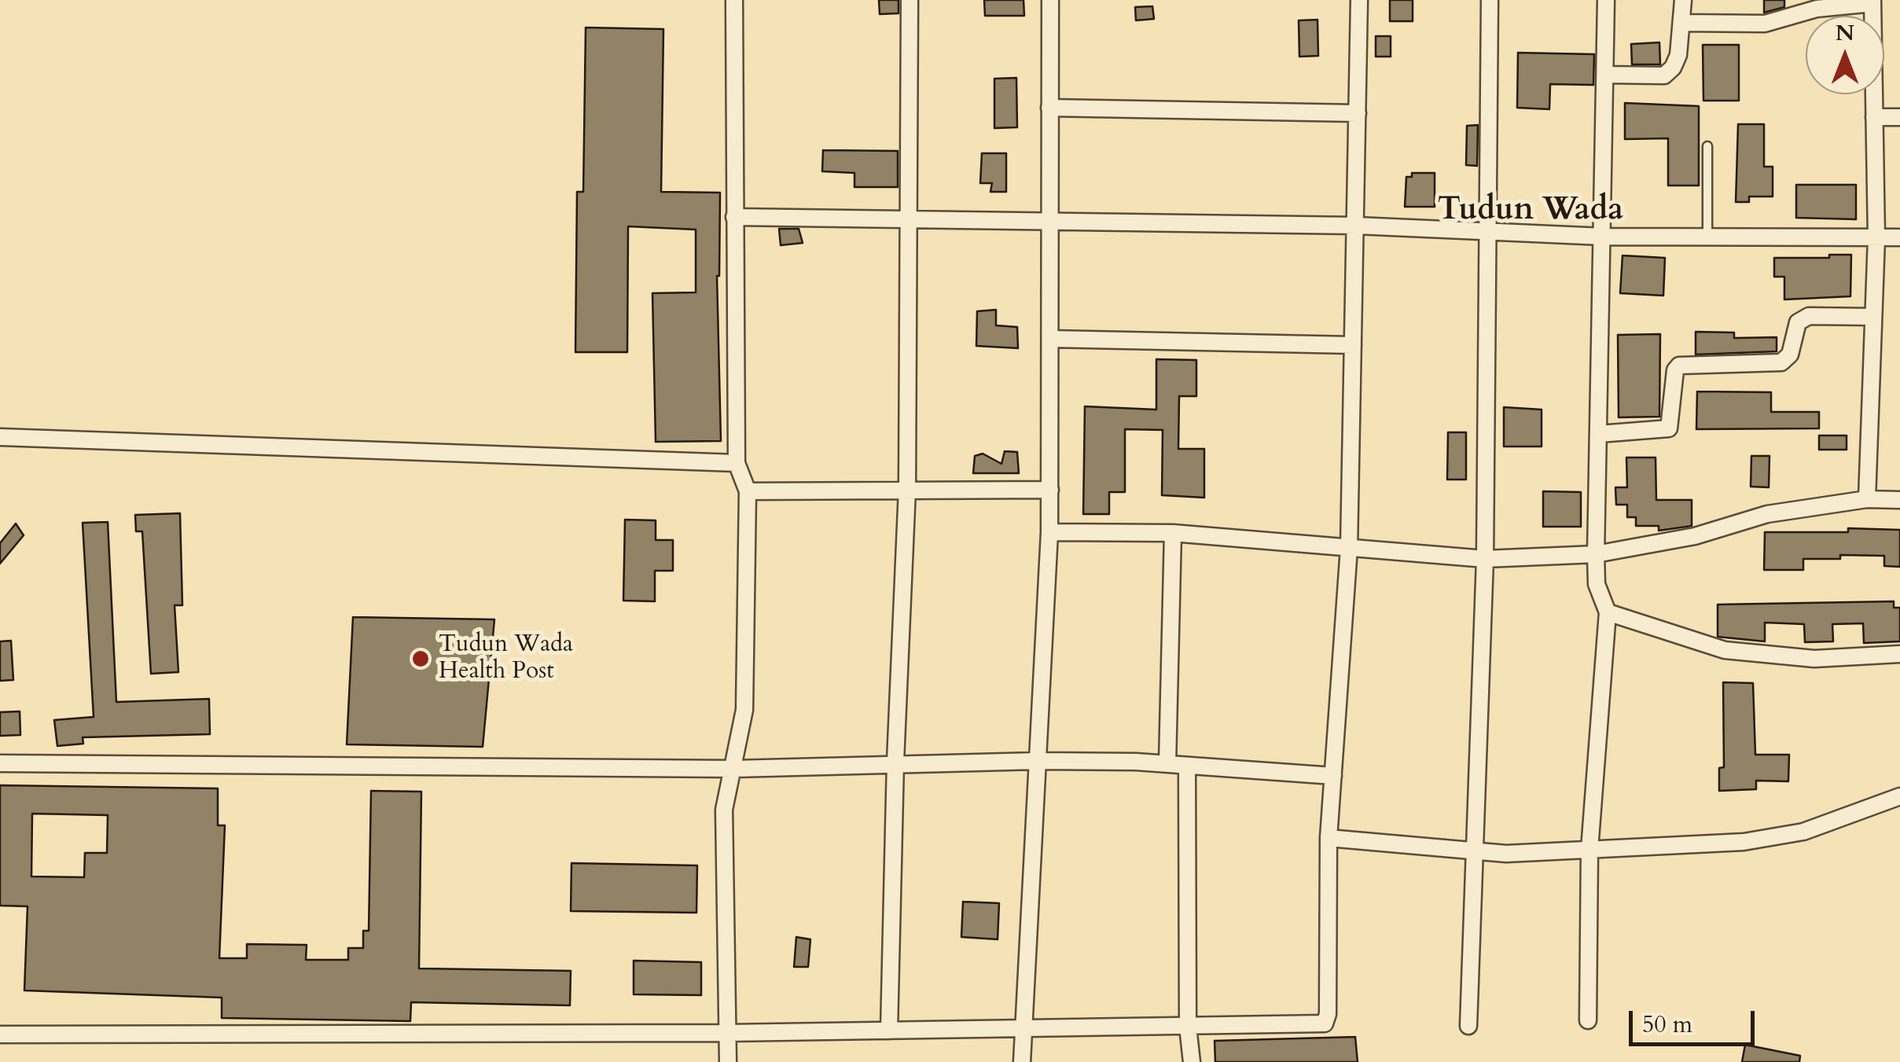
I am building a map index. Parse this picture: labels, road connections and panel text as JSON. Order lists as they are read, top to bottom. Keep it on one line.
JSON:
{"districts":["Tudun Wada"],"places":["Tudun Wada Health Post"],"scale_bar":"50 m","north":"top"}
